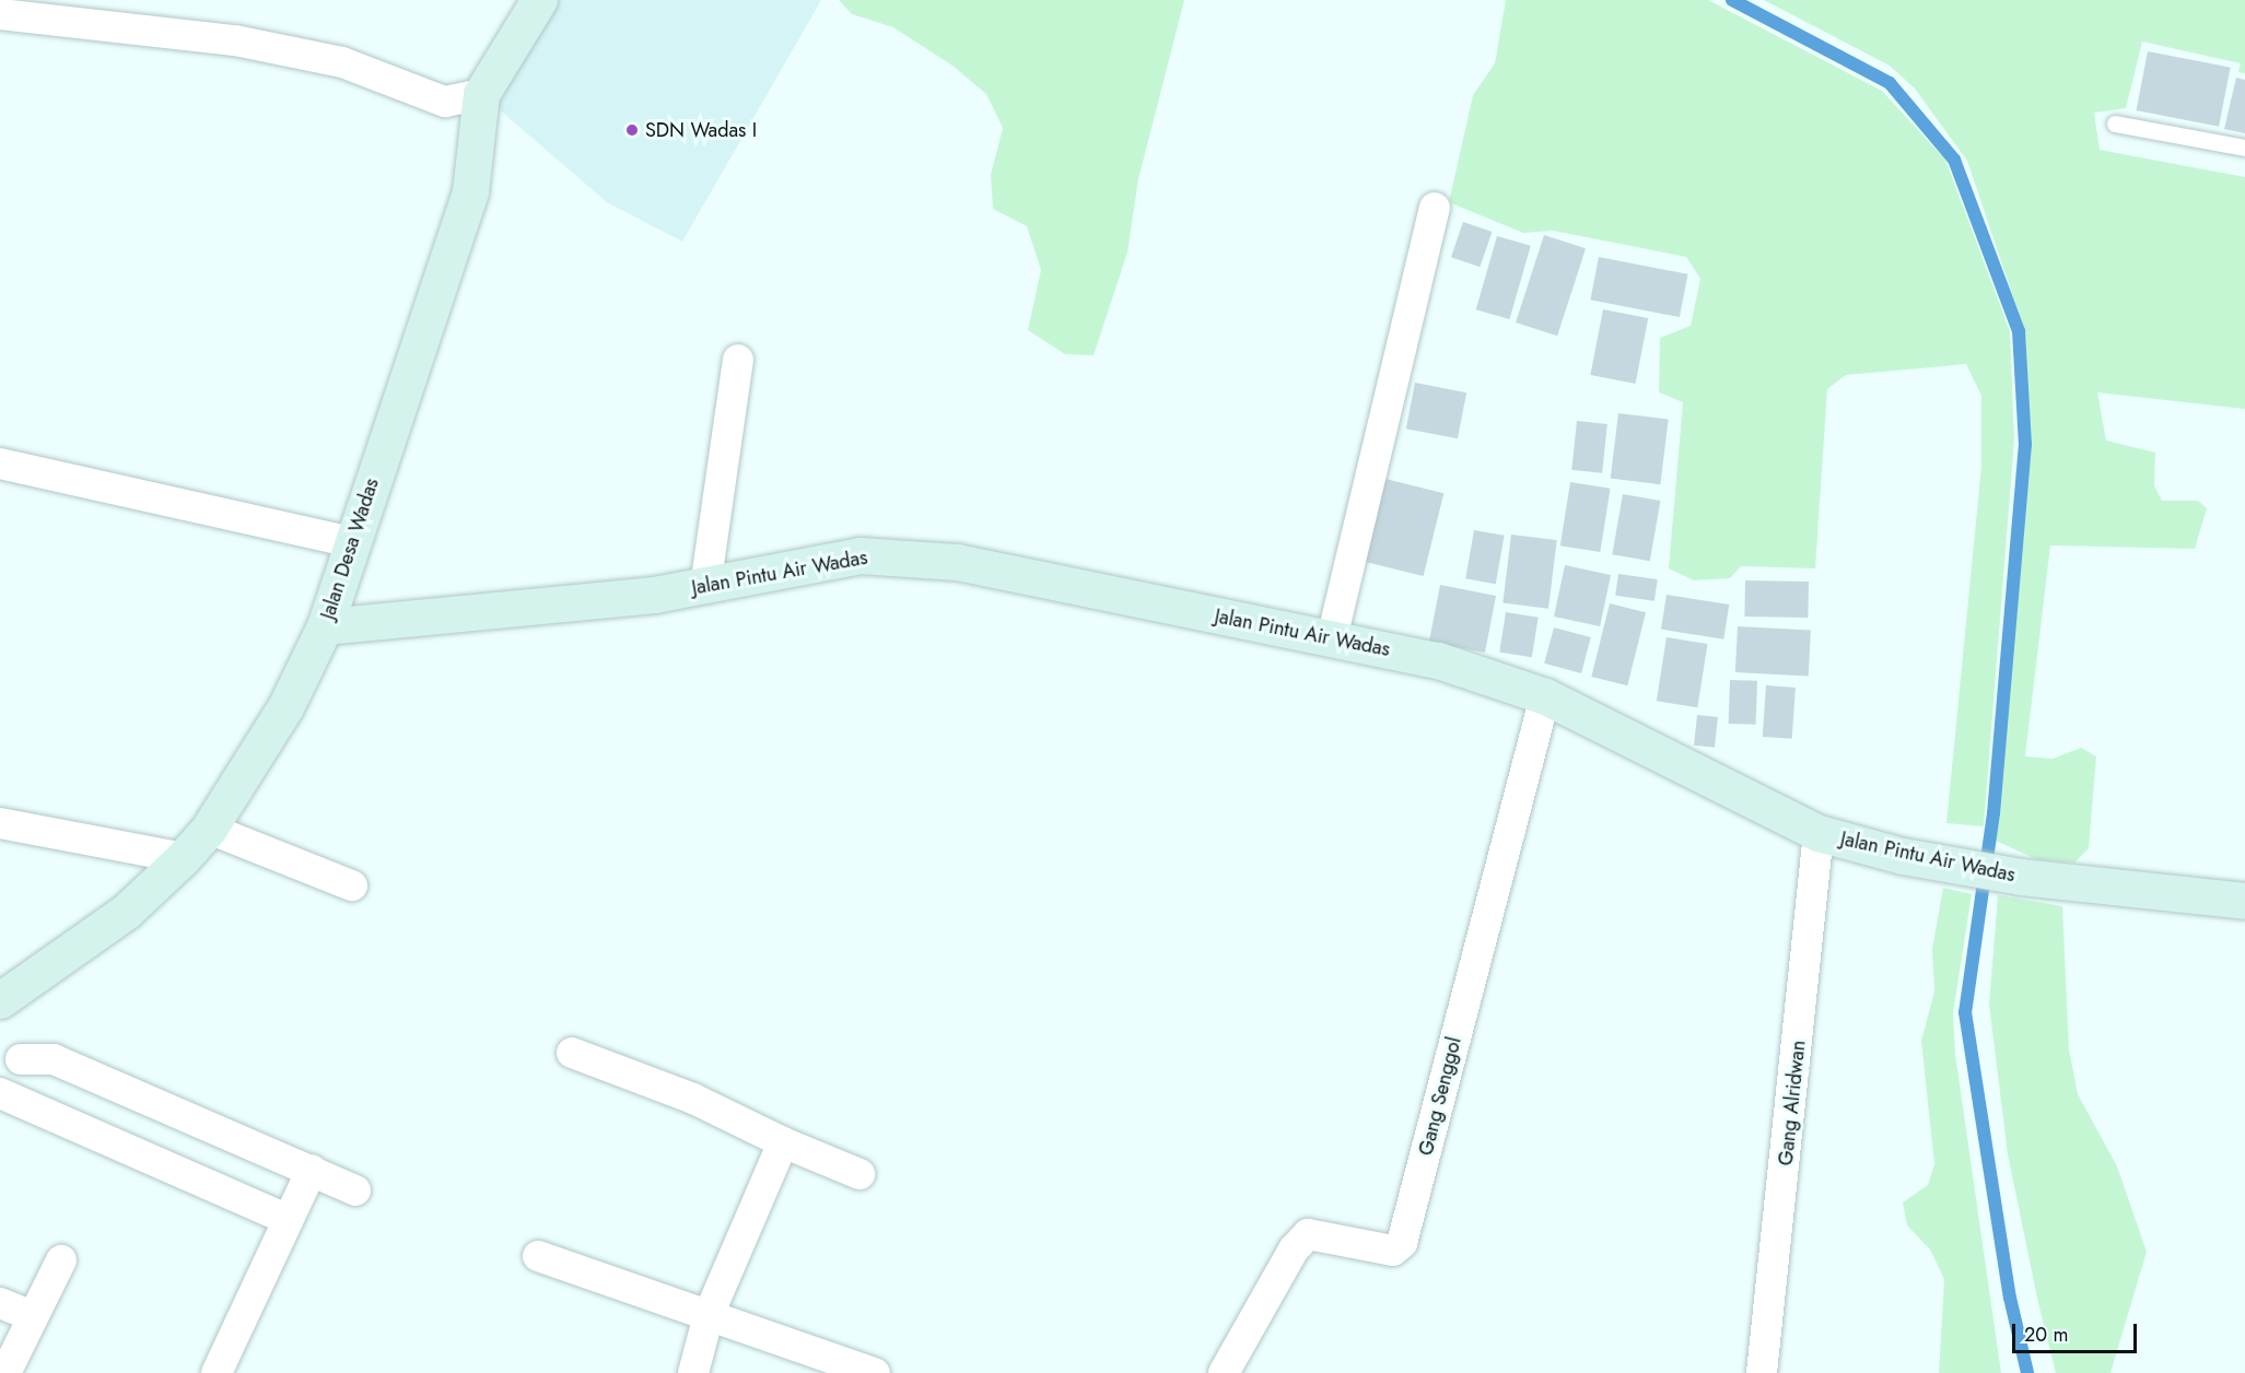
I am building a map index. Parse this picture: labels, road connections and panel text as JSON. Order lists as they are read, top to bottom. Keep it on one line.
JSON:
{"streets":{"main road":["Jalan Desa Wadas","Jalan Pintu Air Wadas"],"street":["Gang Senggol","Gang Alridwan"]},"crossings":[["Jalan Desa Wadas","Jalan Pintu Air Wadas"],["Jalan Pintu Air Wadas","Gang Senggol"],["Jalan Pintu Air Wadas","Gang Alridwan"]],"places":["SDN Wadas I"],"scale_bar":"20 m"}
